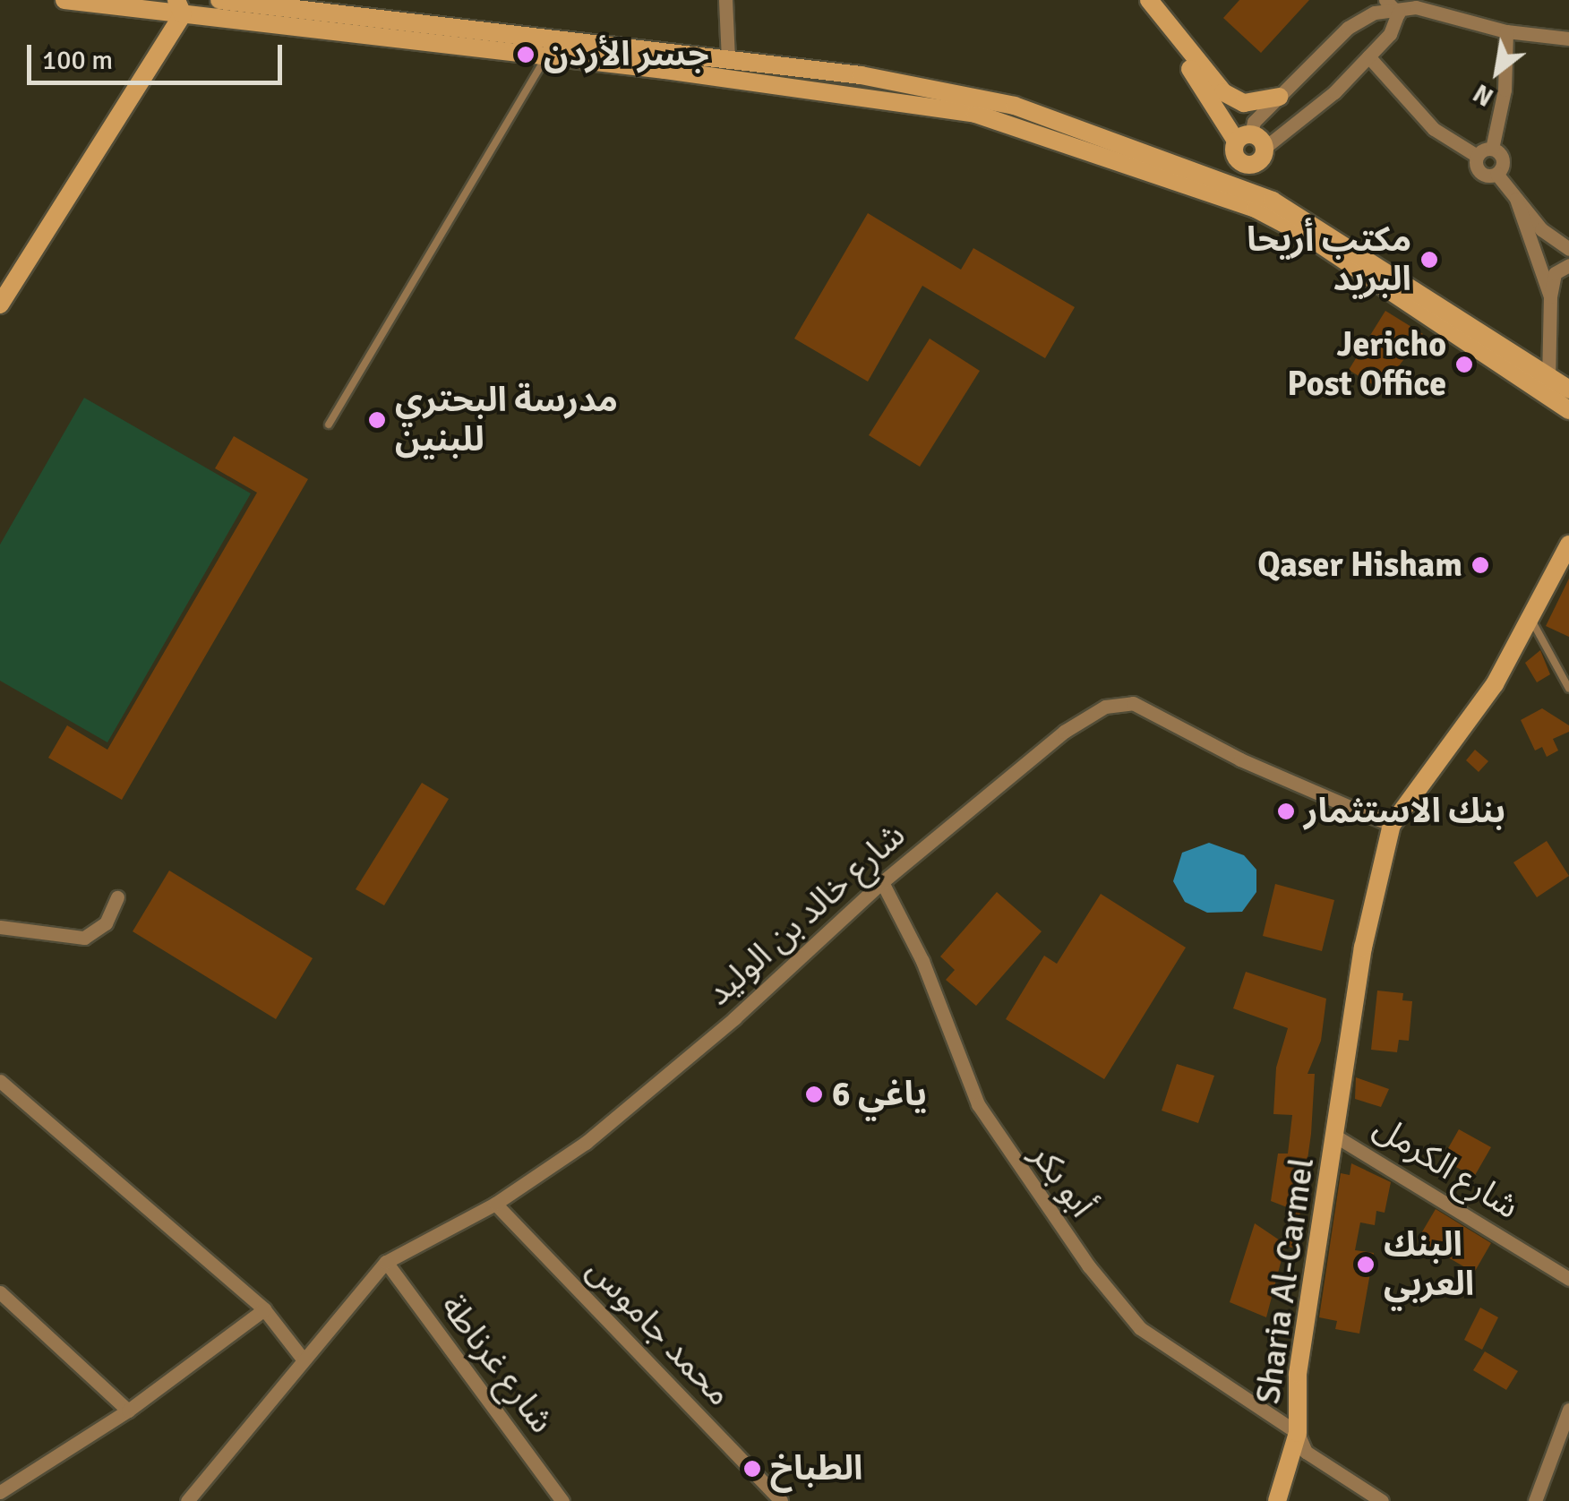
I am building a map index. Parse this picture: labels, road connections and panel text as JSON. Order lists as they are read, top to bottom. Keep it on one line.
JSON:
{"streets":{"main road":["Sharia Al-Carmel"],"street":["شارع خالد بن الوليد","شارع الكرمل","أبو بكر","محمد جاموس","شارع غرناطة"]},"crossings":[["شارع خالد بن الوليد","أبو بكر"],["شارع خالد بن الوليد","Sharia Al-Carmel"],["شارع خالد بن الوليد","محمد جاموس"],["شارع خالد بن الوليد","شارع غرناطة"],["شارع الكرمل","Sharia Al-Carmel"],["أبو بكر","Sharia Al-Carmel"]],"places":["جسر الأردن","مكتب أريحا البريد","Jericho Post Office","مدرسة البحتري للبنين","Qaser Hisham","بنك الاستثمار","ياغي 6","البنك العربي","الطباخ"],"scale_bar":"100 m","north":"bottom left"}
